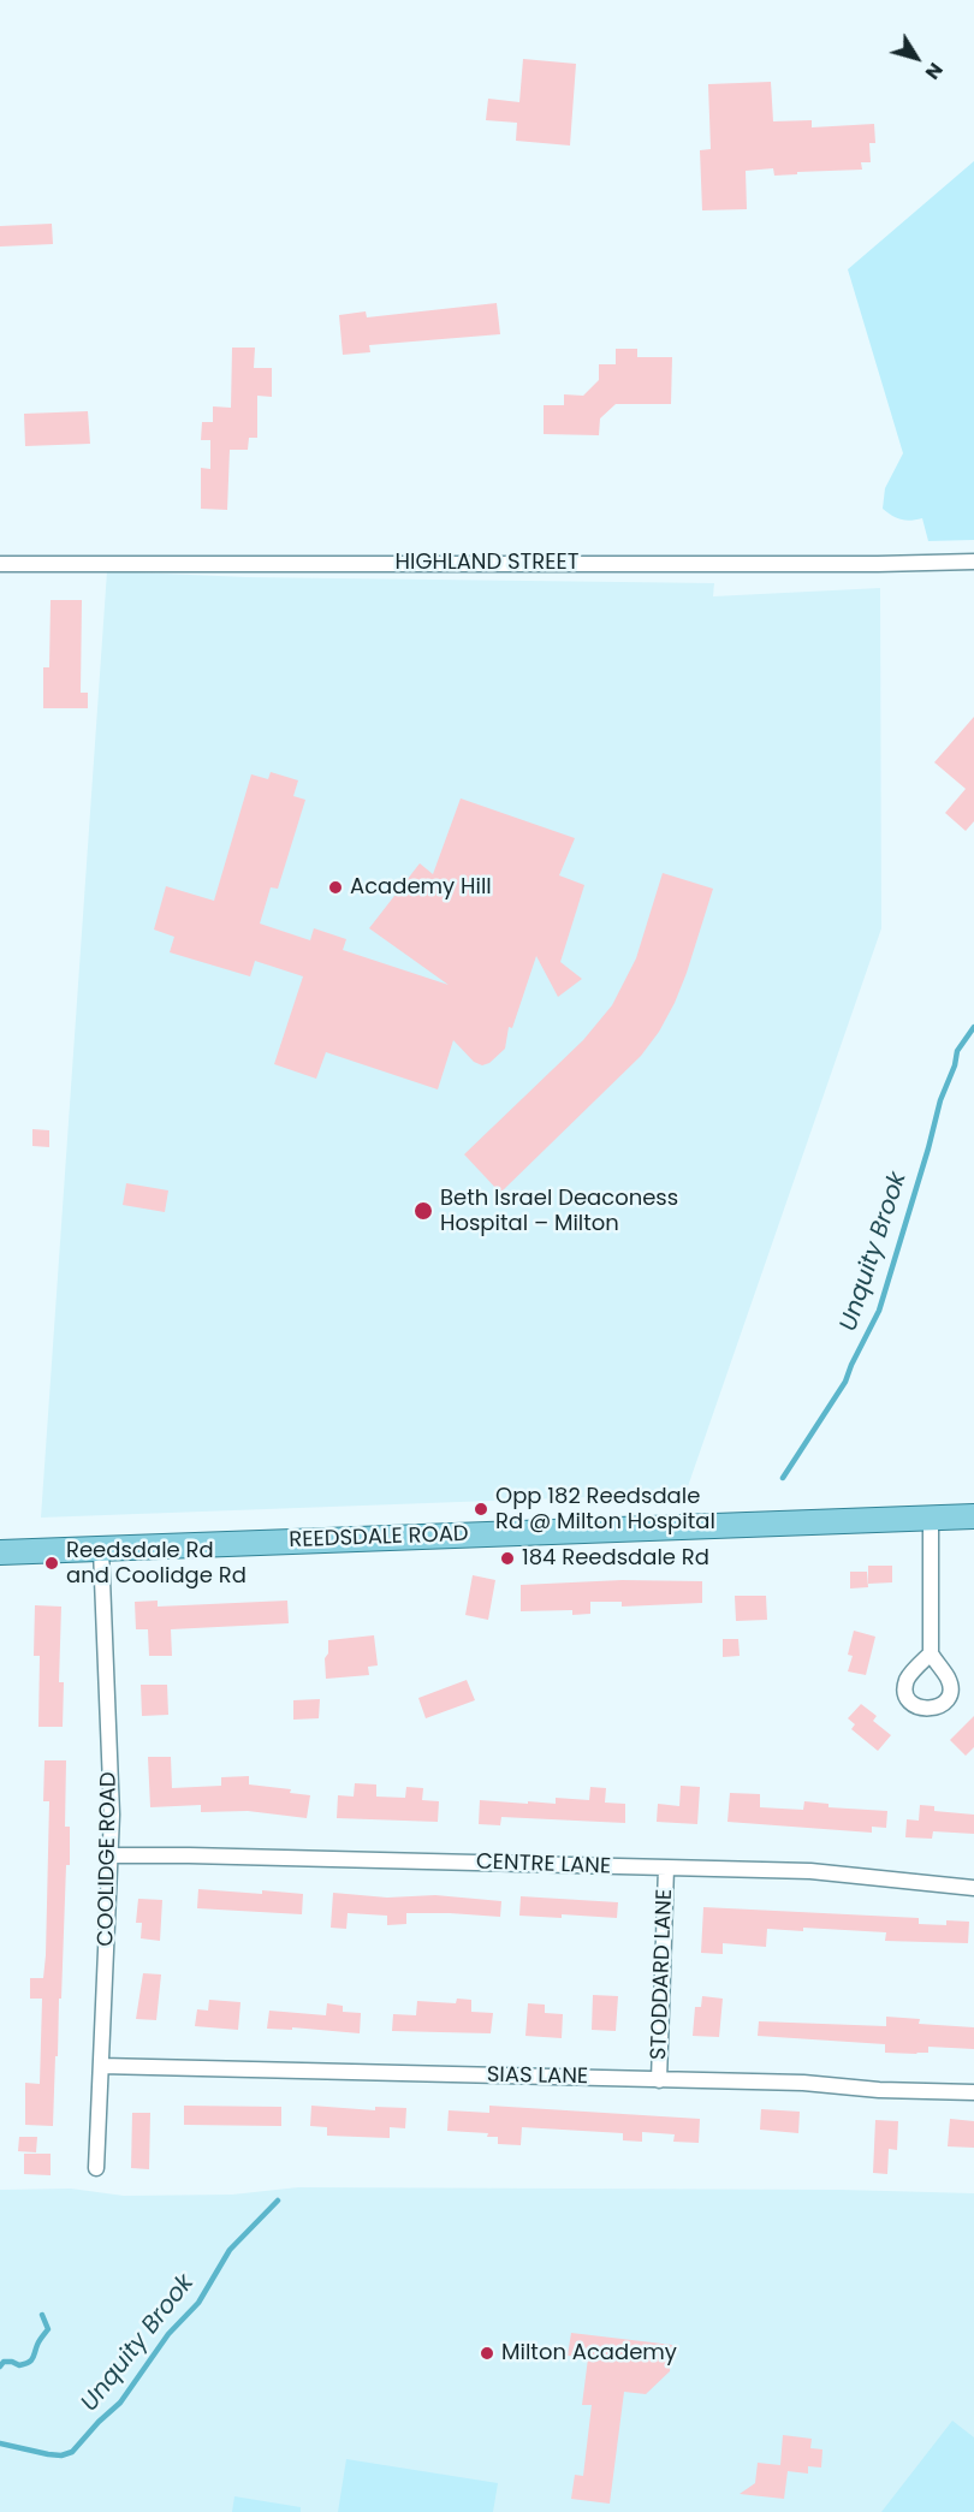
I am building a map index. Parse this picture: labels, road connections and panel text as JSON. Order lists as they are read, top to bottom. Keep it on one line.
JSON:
{"streets":{"main road":["REEDSDALE ROAD"],"street":["HIGHLAND STREET","COOLIDGE ROAD","CENTRE LANE","STODDARD LANE","SIAS LANE"]},"crossings":[["REEDSDALE ROAD","COOLIDGE ROAD"],["COOLIDGE ROAD","CENTRE LANE"],["COOLIDGE ROAD","SIAS LANE"],["CENTRE LANE","STODDARD LANE"],["STODDARD LANE","SIAS LANE"]],"water":["Unquity Brook"],"places":["Academy Hill","Beth Israel Deaconess Hospital – Milton","Opp 182 Reedsdale Rd @ Milton Hospital","184 Reedsdale Rd","Reedsdale Rd and Coolidge Rd","Milton Academy"],"north":"bottom right"}
